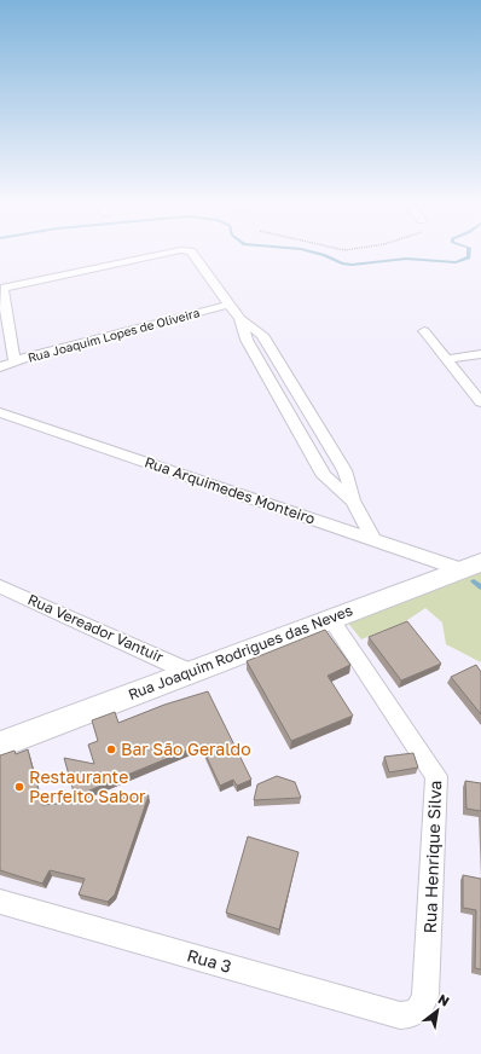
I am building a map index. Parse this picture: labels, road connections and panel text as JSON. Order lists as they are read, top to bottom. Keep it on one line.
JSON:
{"streets":{"street":["Rua Joaquim Lopes de Oliveira","Rua Arquimedes Monteiro","Rua Vereador Vantuir","Rua Joaquim Rodrigues das Neves","Rua Henrique Silva","Rua 3"]},"crossings":[["Rua Arquimedes Monteiro","Rua Joaquim Rodrigues das Neves"],["Rua Vereador Vantuir","Rua Joaquim Rodrigues das Neves"],["Rua Joaquim Rodrigues das Neves","Rua Henrique Silva"],["Rua Henrique Silva","Rua 3"]],"places":["Bar São Geraldo","Restaurante Perfeito Sabor"],"north":"top right"}
